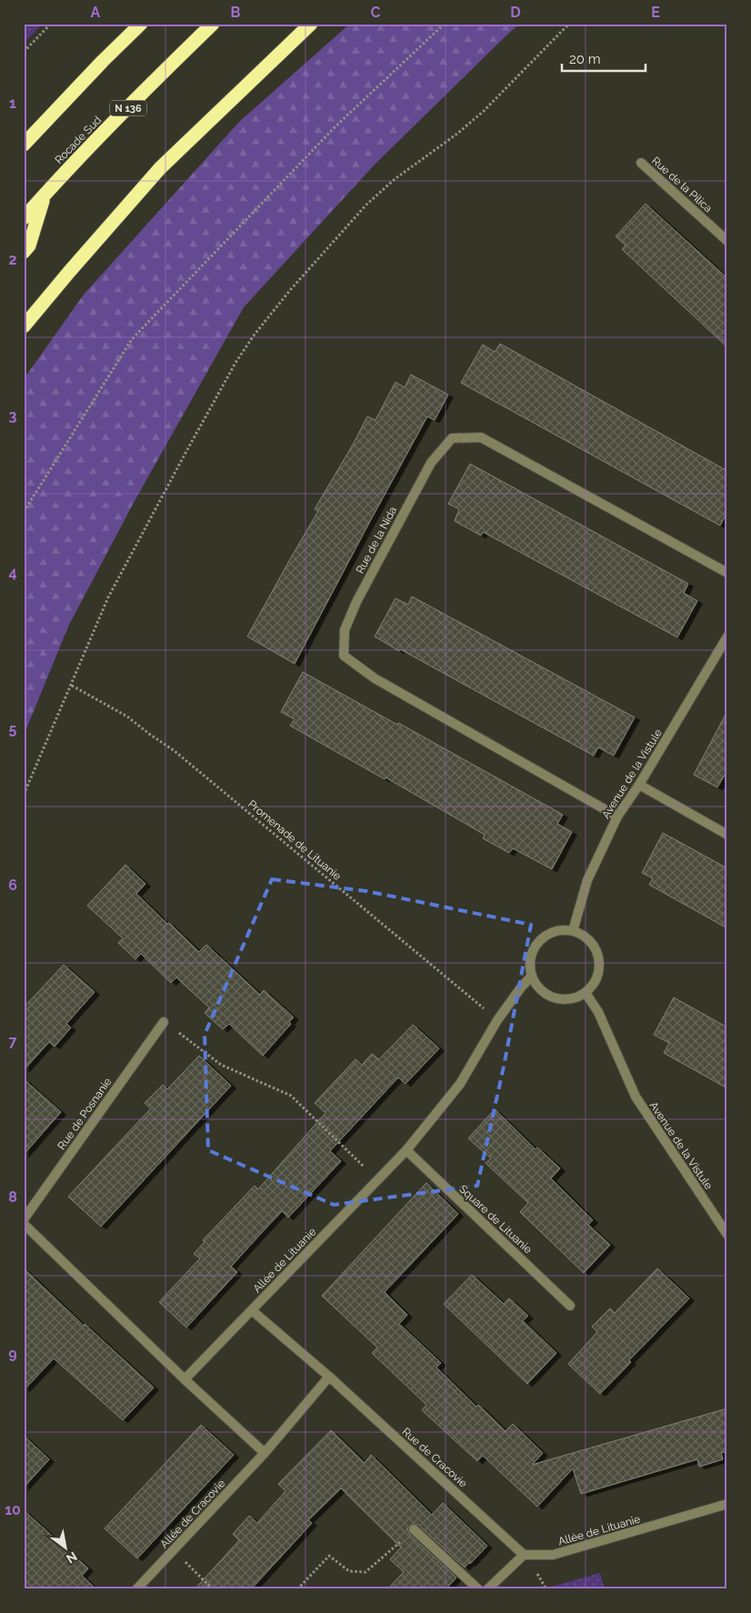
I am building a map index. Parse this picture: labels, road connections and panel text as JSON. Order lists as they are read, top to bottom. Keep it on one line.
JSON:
{"streets":{"highway":["N 136","Rocade Sud"],"street":["Rue de la Pilica","Rue de la Nida","Avenue de la Vistule","Rue de Posnanie","Square de Lituanie","Allée de Lituanie","Rue de Cracovie","Allée de Cracovie"],"path":["Promenade de Lituanie"]},"crossings":[["Rue de la Nida","Avenue de la Vistule"],["Avenue de la Vistule","Allée de Lituanie"],["Promenade de Lituanie","Allée de Lituanie"],["Square de Lituanie","Allée de Lituanie"],["Allée de Lituanie","Rue de Cracovie"],["Rue de Cracovie","Allée de Cracovie"]],"scale_bar":"20 m","north":"bottom right","grid":{"columns":["A","B","C","D","E"],"rows":["1","2","3","4","5","6","7","8","9","10"]}}
